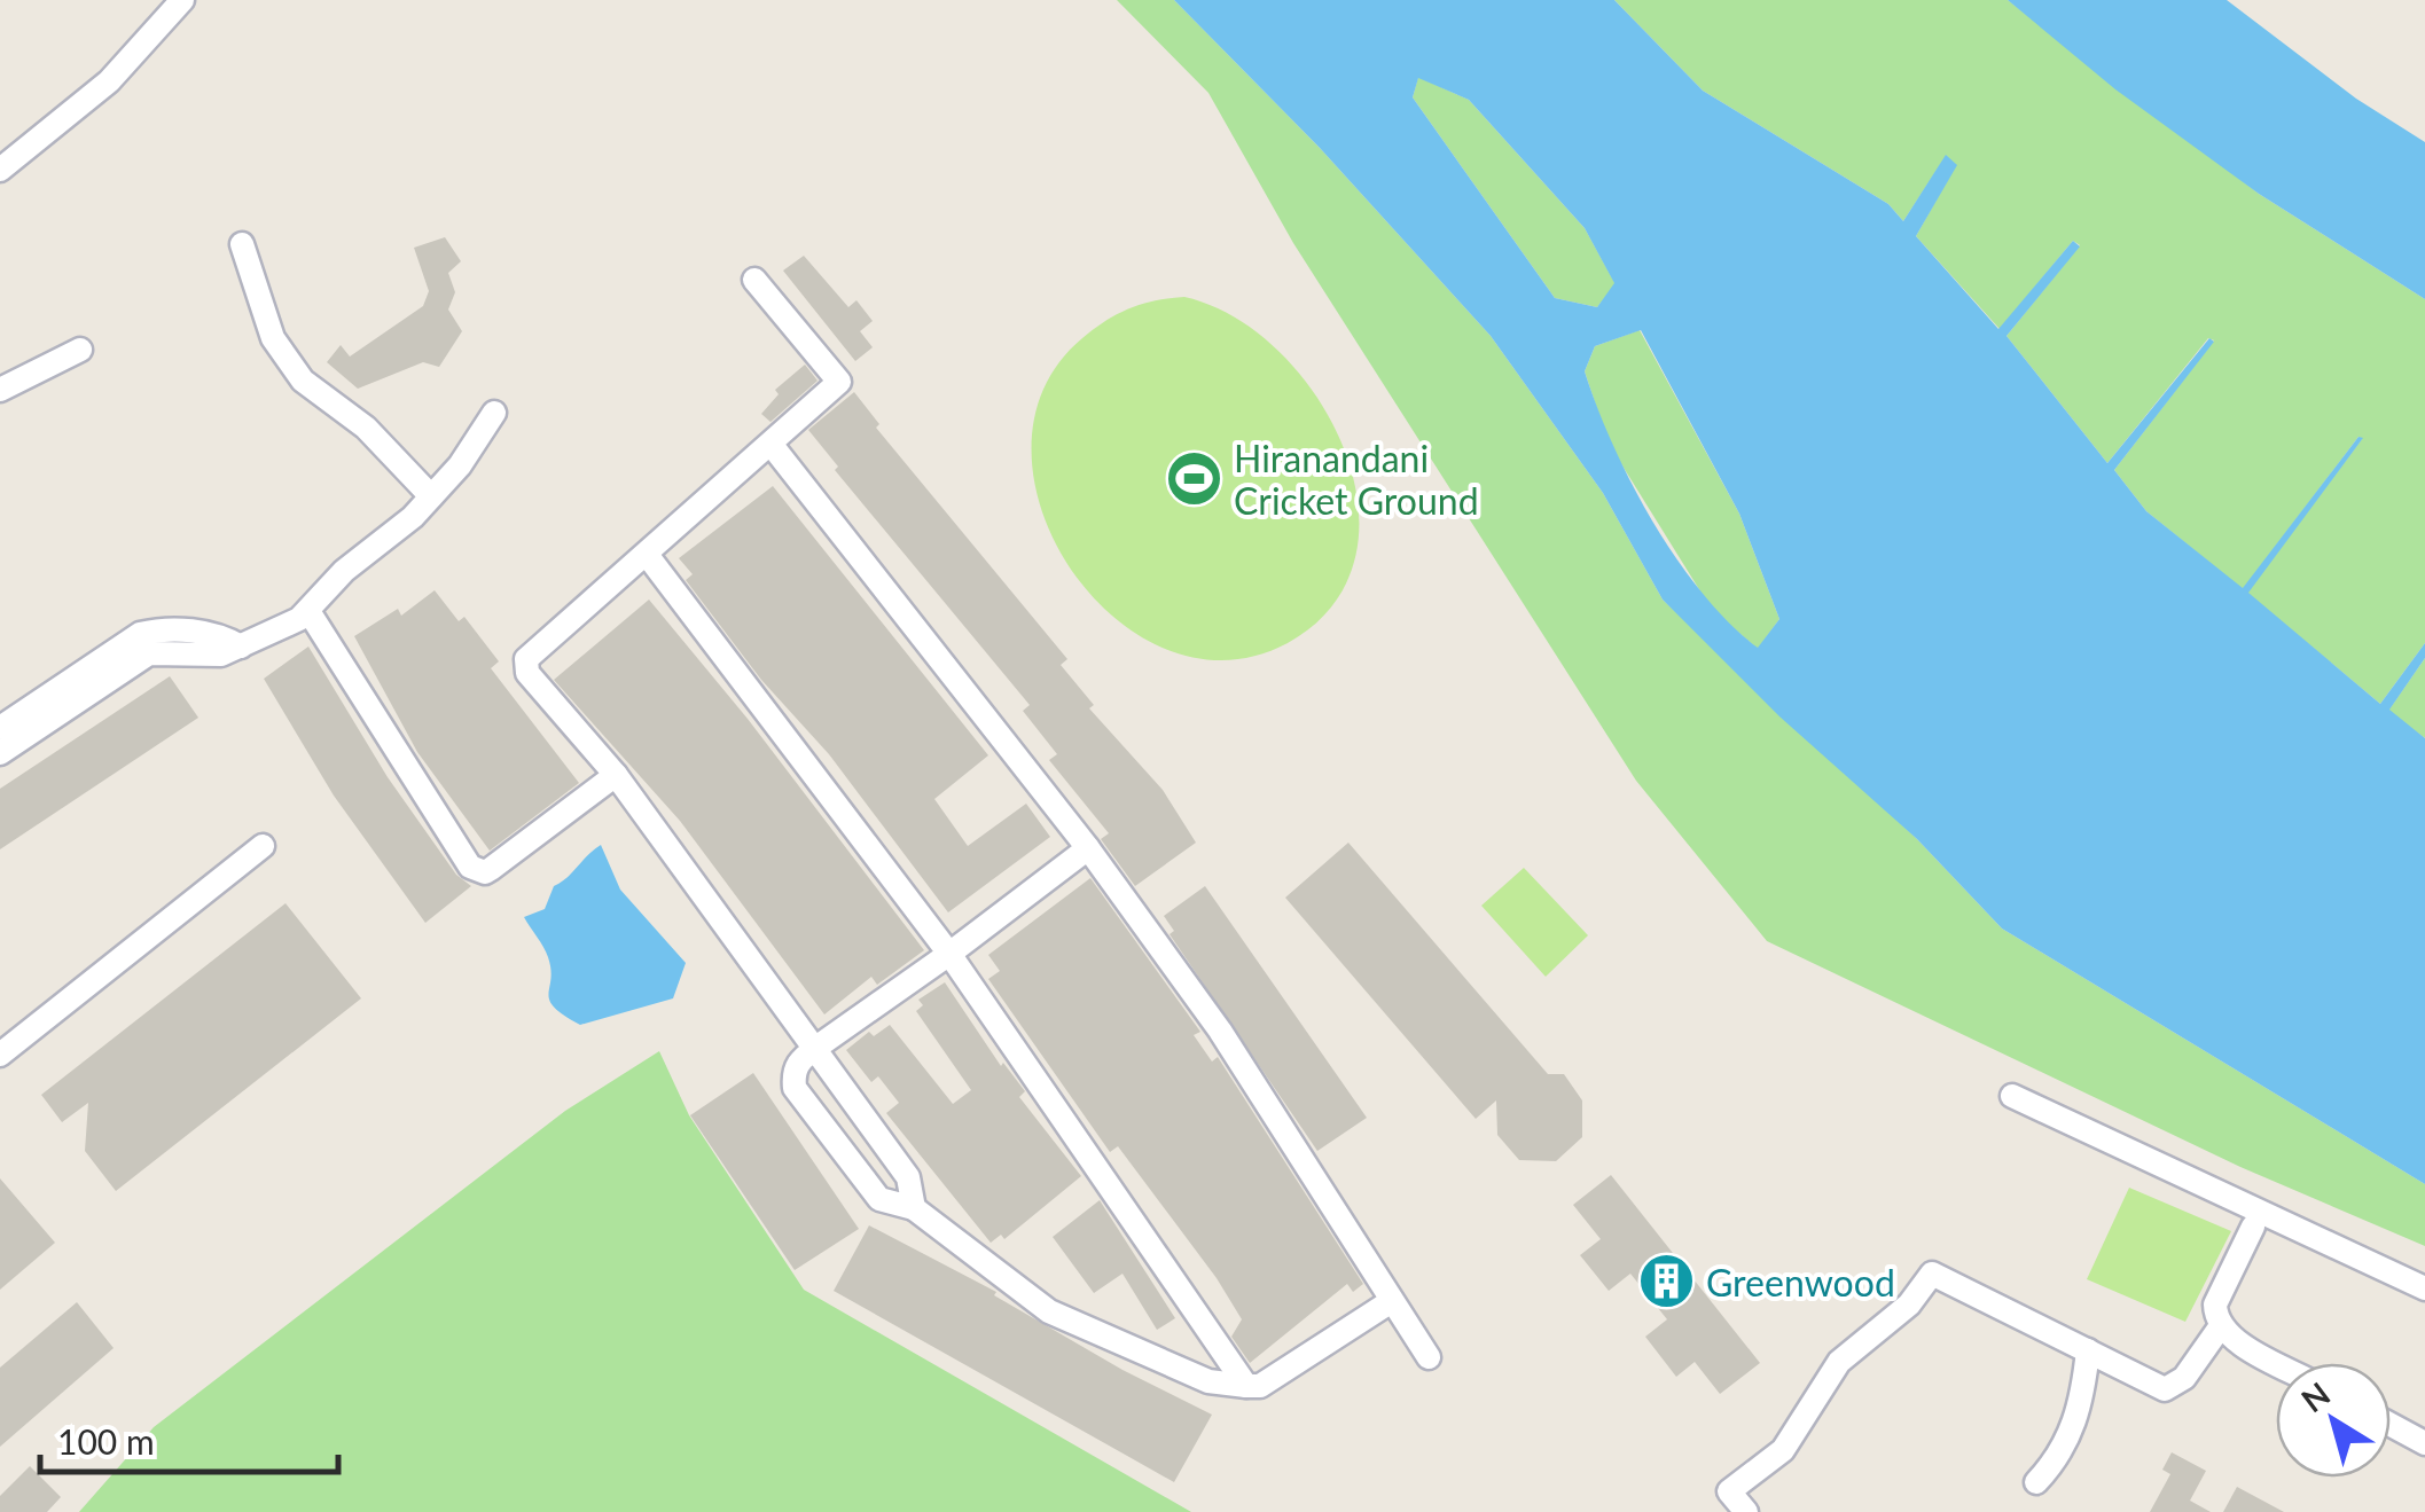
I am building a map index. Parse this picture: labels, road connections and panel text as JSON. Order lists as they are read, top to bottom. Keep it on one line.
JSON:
{"places":{"sports":["Hiranandani Cricket Ground"],"building":["Greenwood"]},"scale_bar":"100 m","north":"top left"}
